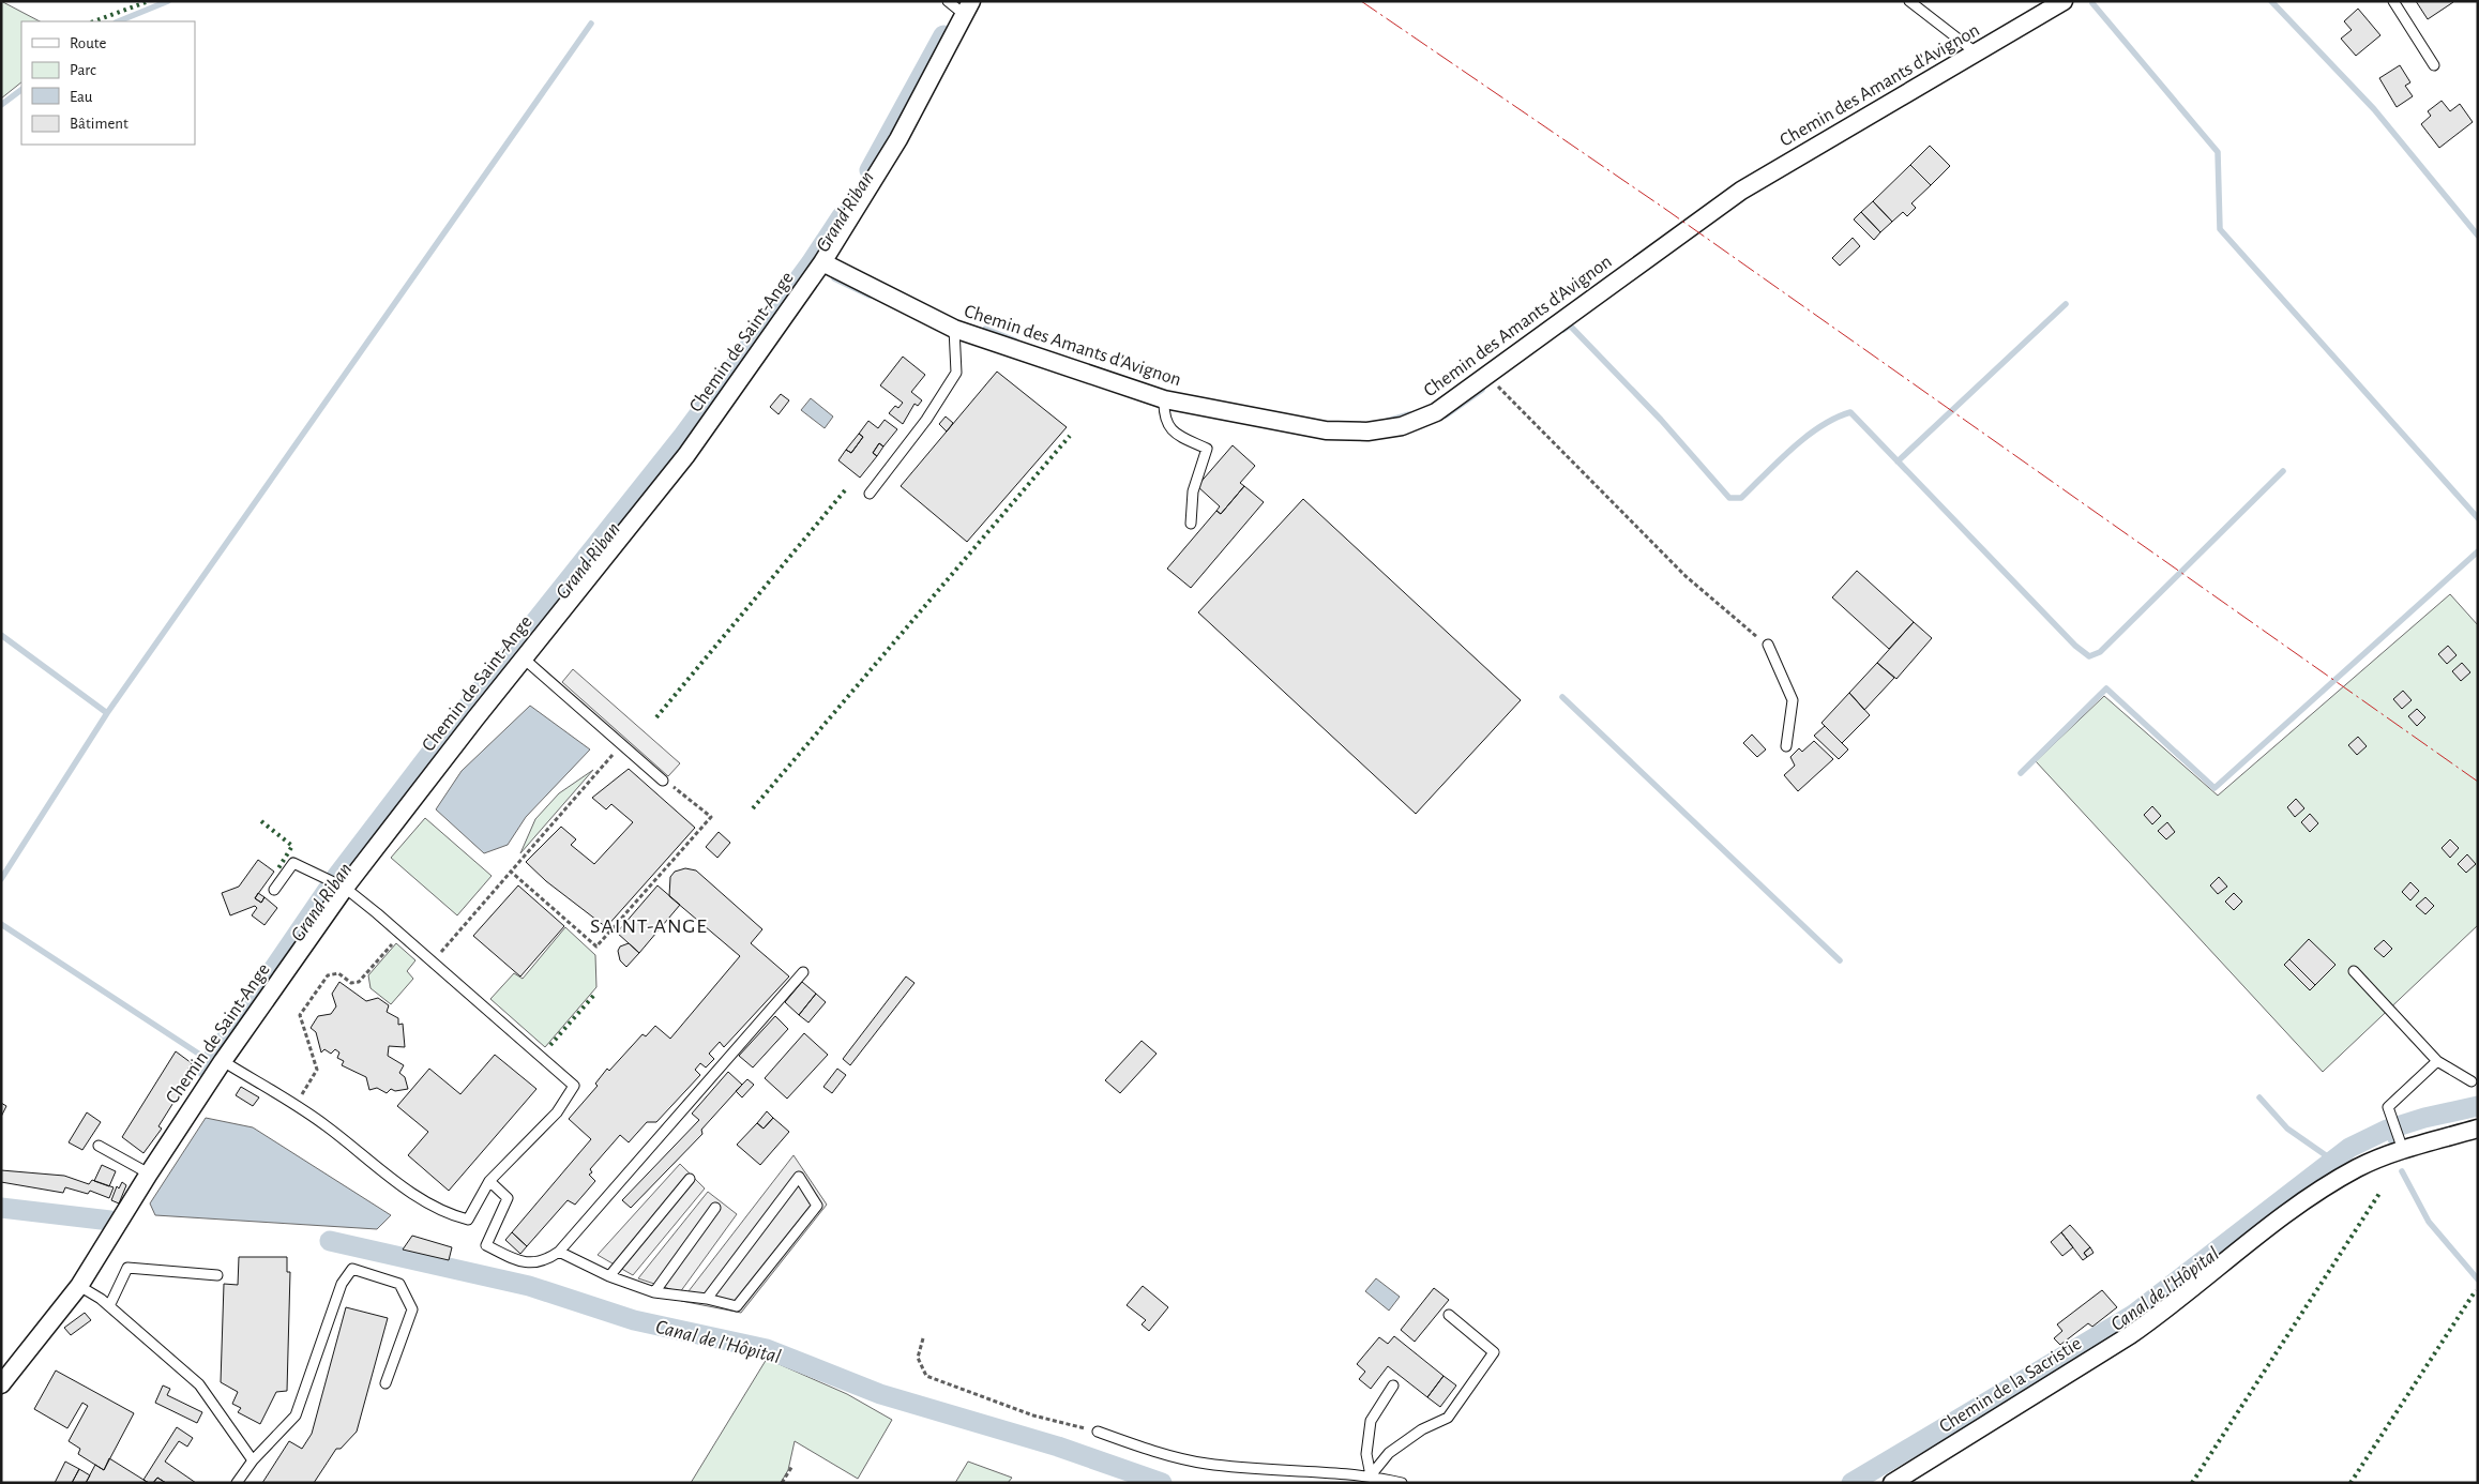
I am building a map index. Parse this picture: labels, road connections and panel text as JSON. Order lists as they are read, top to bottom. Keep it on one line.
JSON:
{"streets":{"street":["Chemin des Amants d'Avignon","Chemin de Saint-Ange","Chemin de la Sacristie"]},"crossings":[["Chemin des Amants d'Avignon","Chemin de Saint-Ange"]],"districts":["SAINT-ANGE"],"water":["Grand Riban","Canal de l'Hôpital"],"legend":["Route","Parc","Eau","Bâtiment"]}
